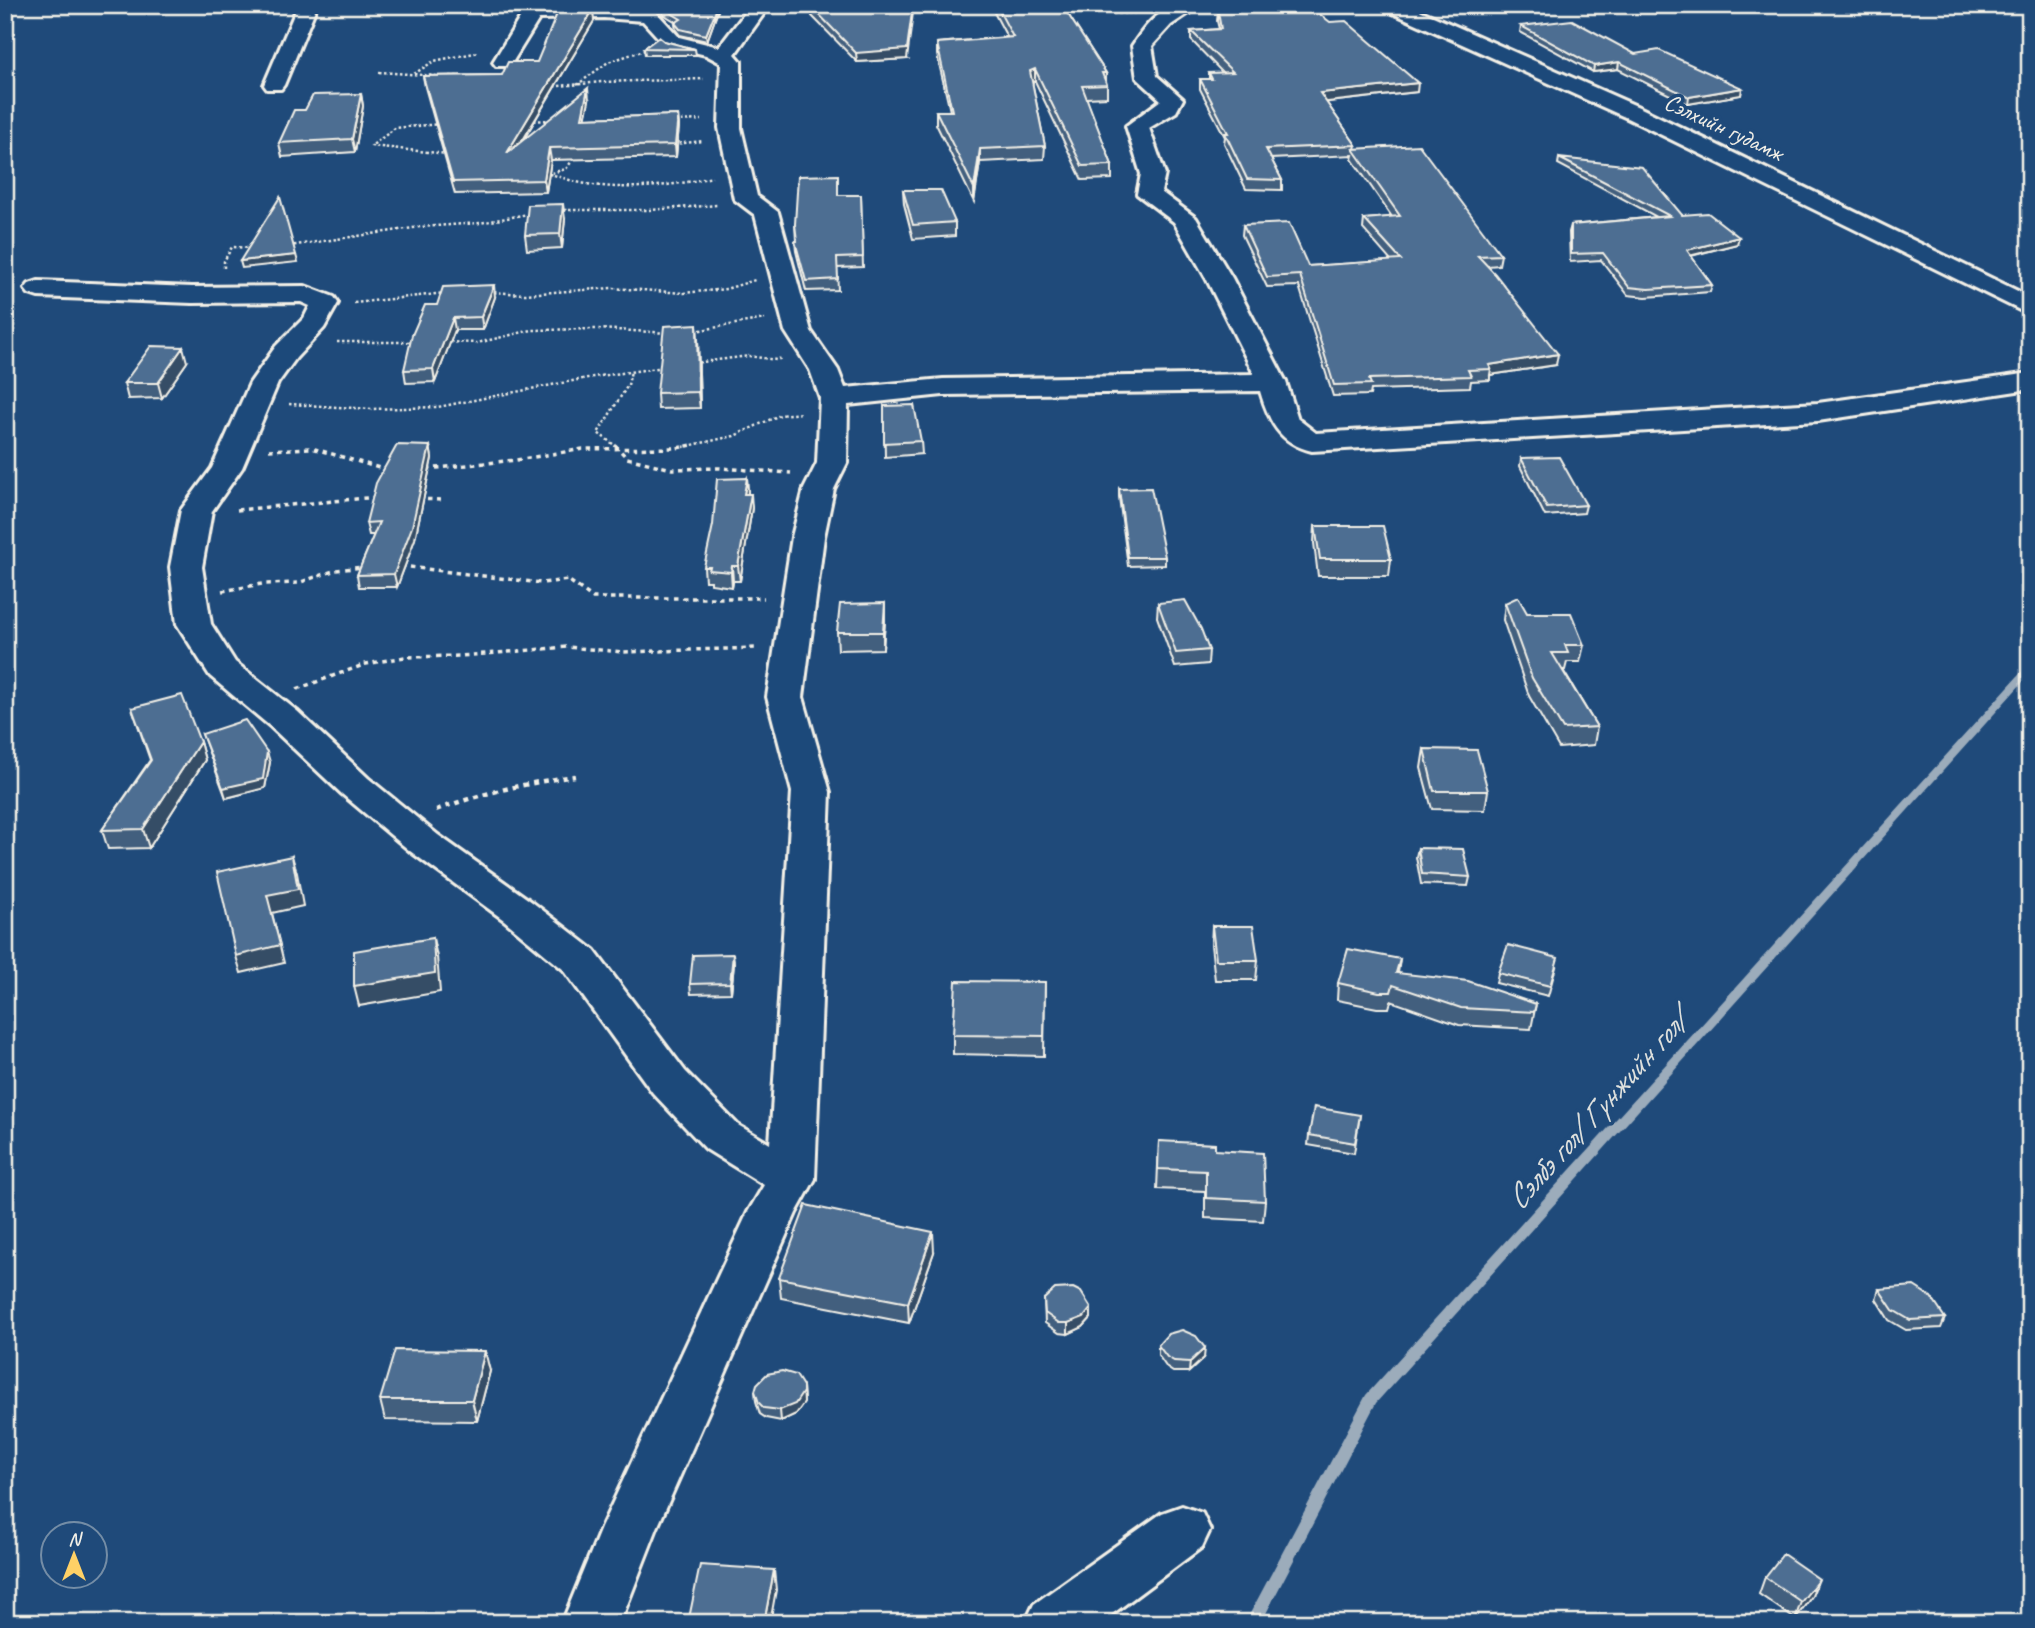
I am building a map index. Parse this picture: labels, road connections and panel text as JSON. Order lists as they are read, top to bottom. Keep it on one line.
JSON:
{"streets":{"street":["Сэлхийн гудамж"]},"water":["Сэлбэ гол/ Гүнжийн гол/"],"north":"top"}
